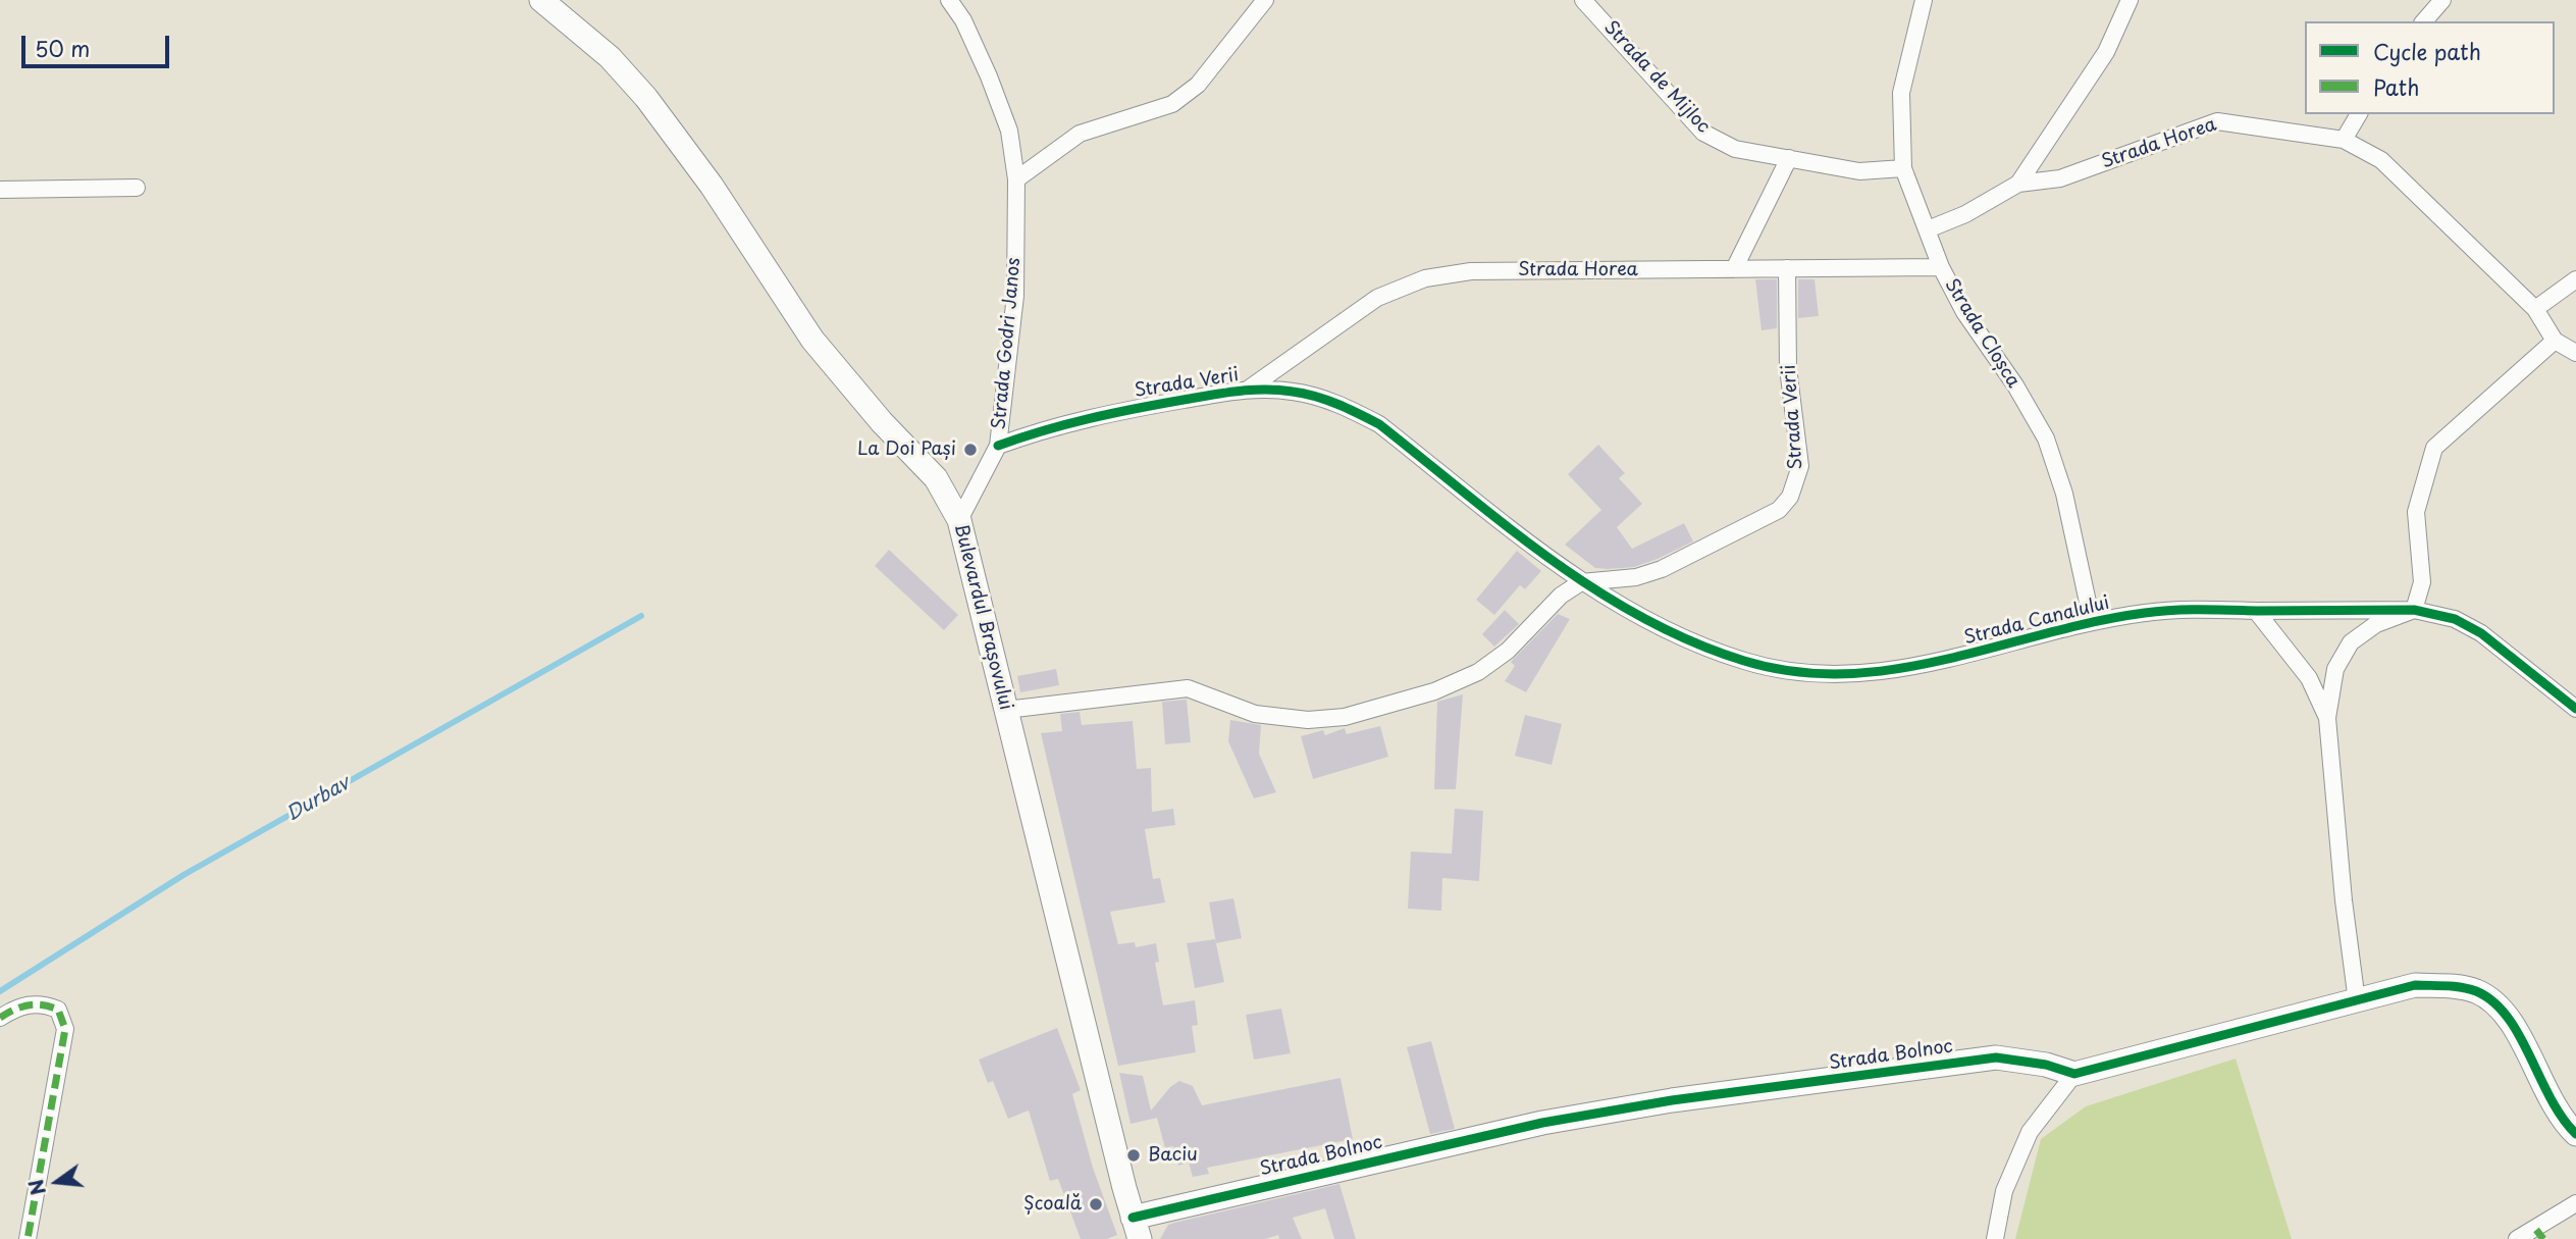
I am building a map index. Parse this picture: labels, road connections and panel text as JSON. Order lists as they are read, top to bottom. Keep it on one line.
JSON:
{"streets":{"street":["Strada de Mijloc","Strada Horea","Strada Cloșca","Strada Godri Janos","Strada Verii","Bulevardul Brașovului","Strada Canalului","Strada Bolnoc"]},"crossings":[["Strada de Mijloc","Strada Cloșca"],["Strada Horea","Strada Cloșca"],["Strada Horea","Strada Verii"],["Strada Cloșca","Strada Canalului"],["Strada Godri Janos","Strada Verii"],["Strada Godri Janos","Bulevardul Brașovului"],["Strada Verii","Strada Canalului"],["Bulevardul Brașovului","Strada Bolnoc"]],"water":["Durbav"],"places":["La Doi Pași","Baciu","Școală"],"legend":["Cycle path","Path"],"scale_bar":"50 m","north":"left"}
